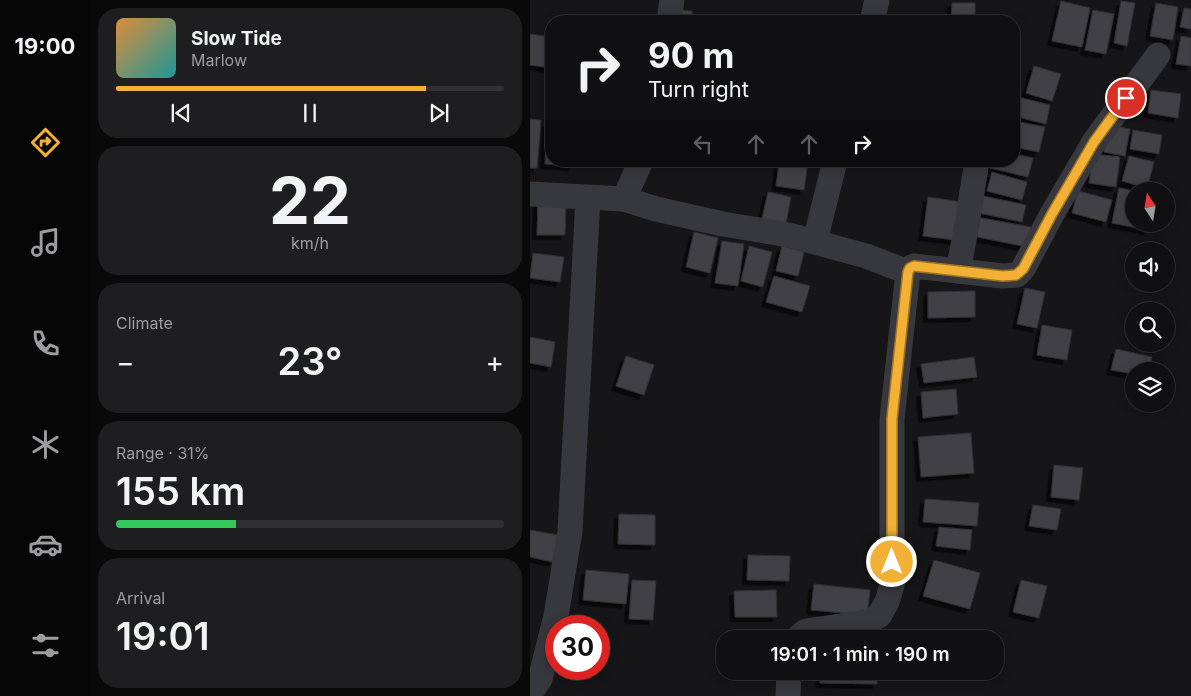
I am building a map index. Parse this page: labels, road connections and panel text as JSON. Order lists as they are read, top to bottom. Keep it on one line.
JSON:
{"north":"top","page":{"tabs":"19:00","turn":["90 m","Turn right"],"song":["Slow Tide","Marlow"],"tile":[["22","km/h"],"Climate",["Range · 31%","155 km"],["Arrival","19:01"]],"heat":["−","23°","+"],"limit":"30","trip":"19:01 · 1 min · 190 m"}}
